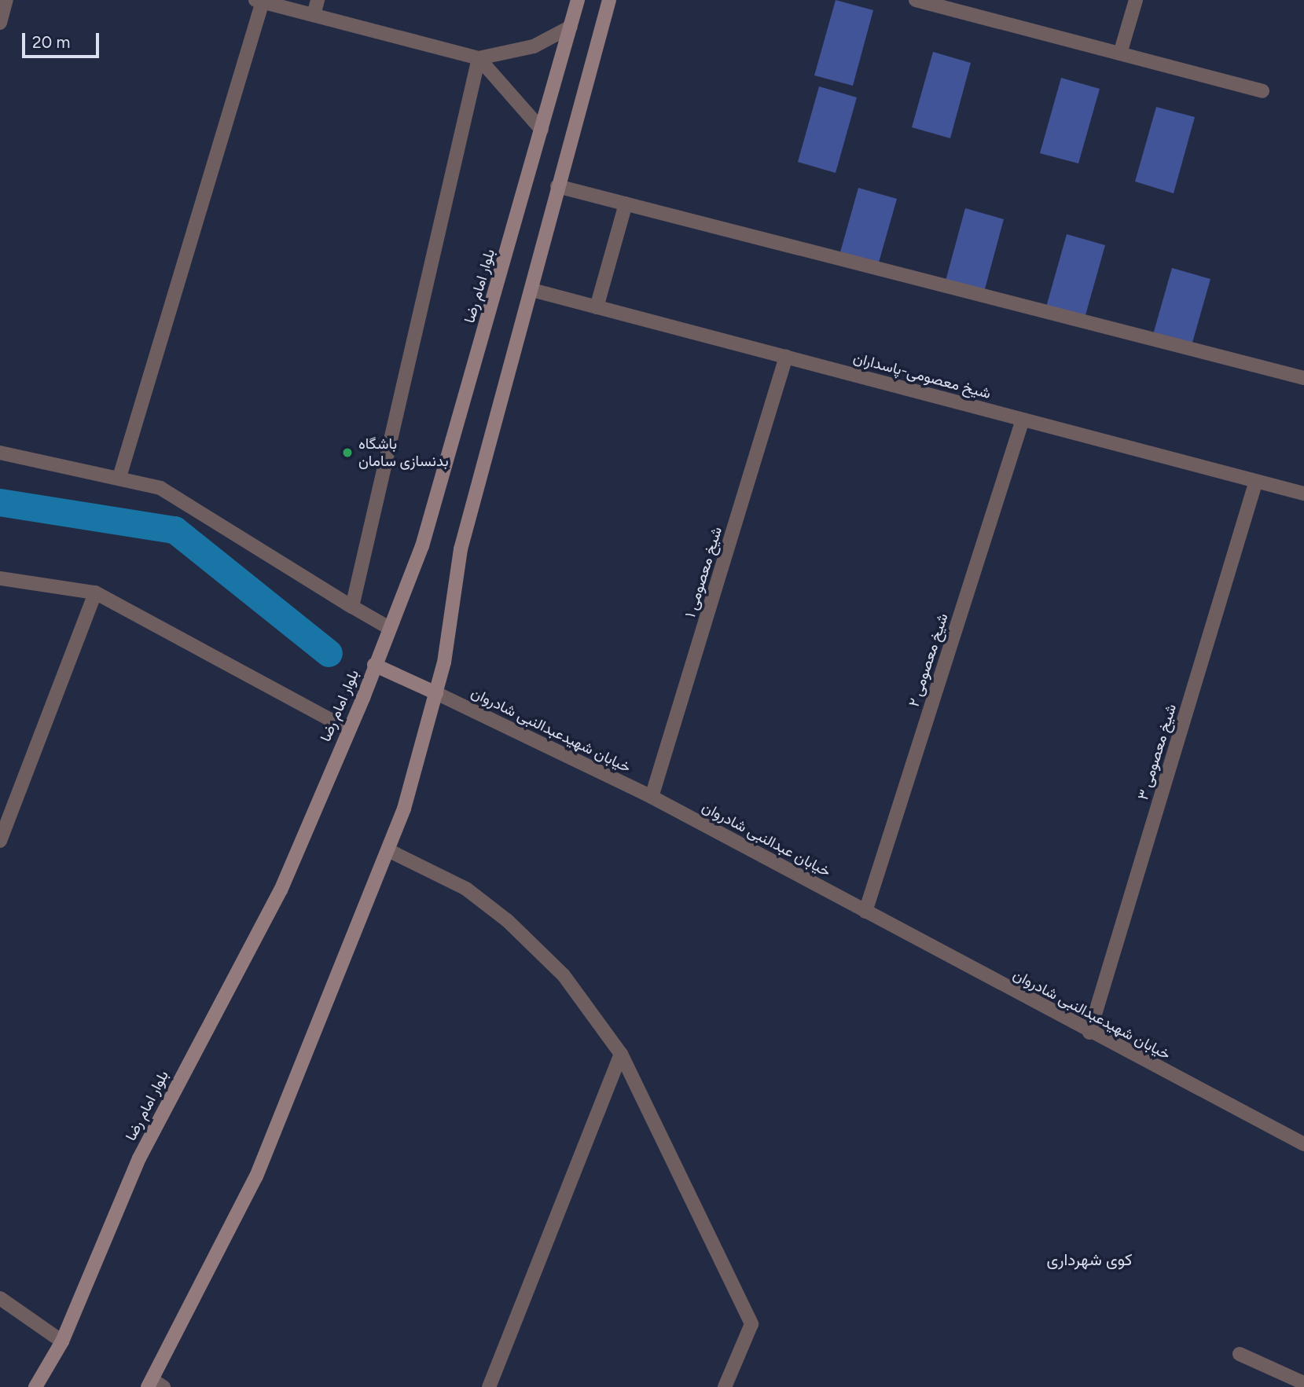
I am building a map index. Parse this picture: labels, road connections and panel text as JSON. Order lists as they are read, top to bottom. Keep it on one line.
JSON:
{"streets":{"main road":["بلوار امام رضا"],"street":["شیخ معصومی-پاسداران","شیخ معصومی ١","شیخ معصومی ٢","خیابان شهیدعبدالنبی شادروان","شیخ معصومی ٣","خیابان عبدالنبی شادروان"]},"crossings":[["شیخ معصومی-پاسداران","شیخ معصومی ١"],["شیخ معصومی-پاسداران","شیخ معصومی ٢"],["شیخ معصومی-پاسداران","شیخ معصومی ٣"],["شیخ معصومی ١","خیابان شهیدعبدالنبی شادروان"],["شیخ معصومی ١","خیابان عبدالنبی شادروان"],["شیخ معصومی ٢","خیابان شهیدعبدالنبی شادروان"],["شیخ معصومی ٢","خیابان عبدالنبی شادروان"],["خیابان شهیدعبدالنبی شادروان","شیخ معصومی ٣"],["خیابان شهیدعبدالنبی شادروان","خیابان عبدالنبی شادروان"]],"districts":["کوی شهرداری"],"places":["باشگاه بدنسازی سامان"],"scale_bar":"20 m"}
